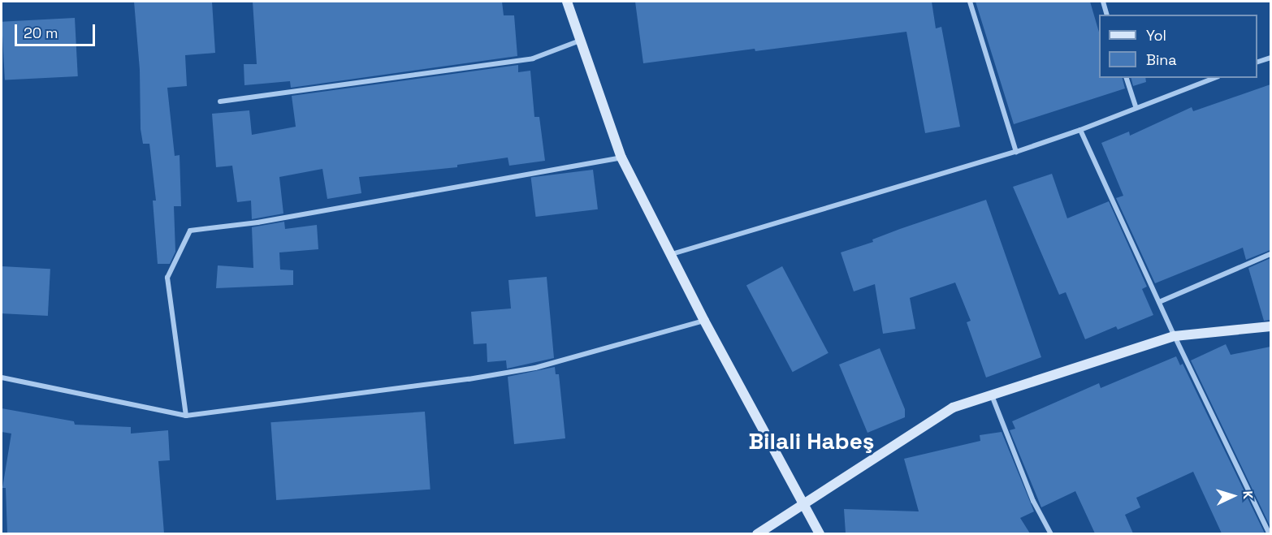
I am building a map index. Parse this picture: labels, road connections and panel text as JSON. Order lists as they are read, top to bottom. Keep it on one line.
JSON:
{"districts":["Bilali Habeş"],"legend":["Yol","Bina"],"scale_bar":"20 m","north":"right"}
